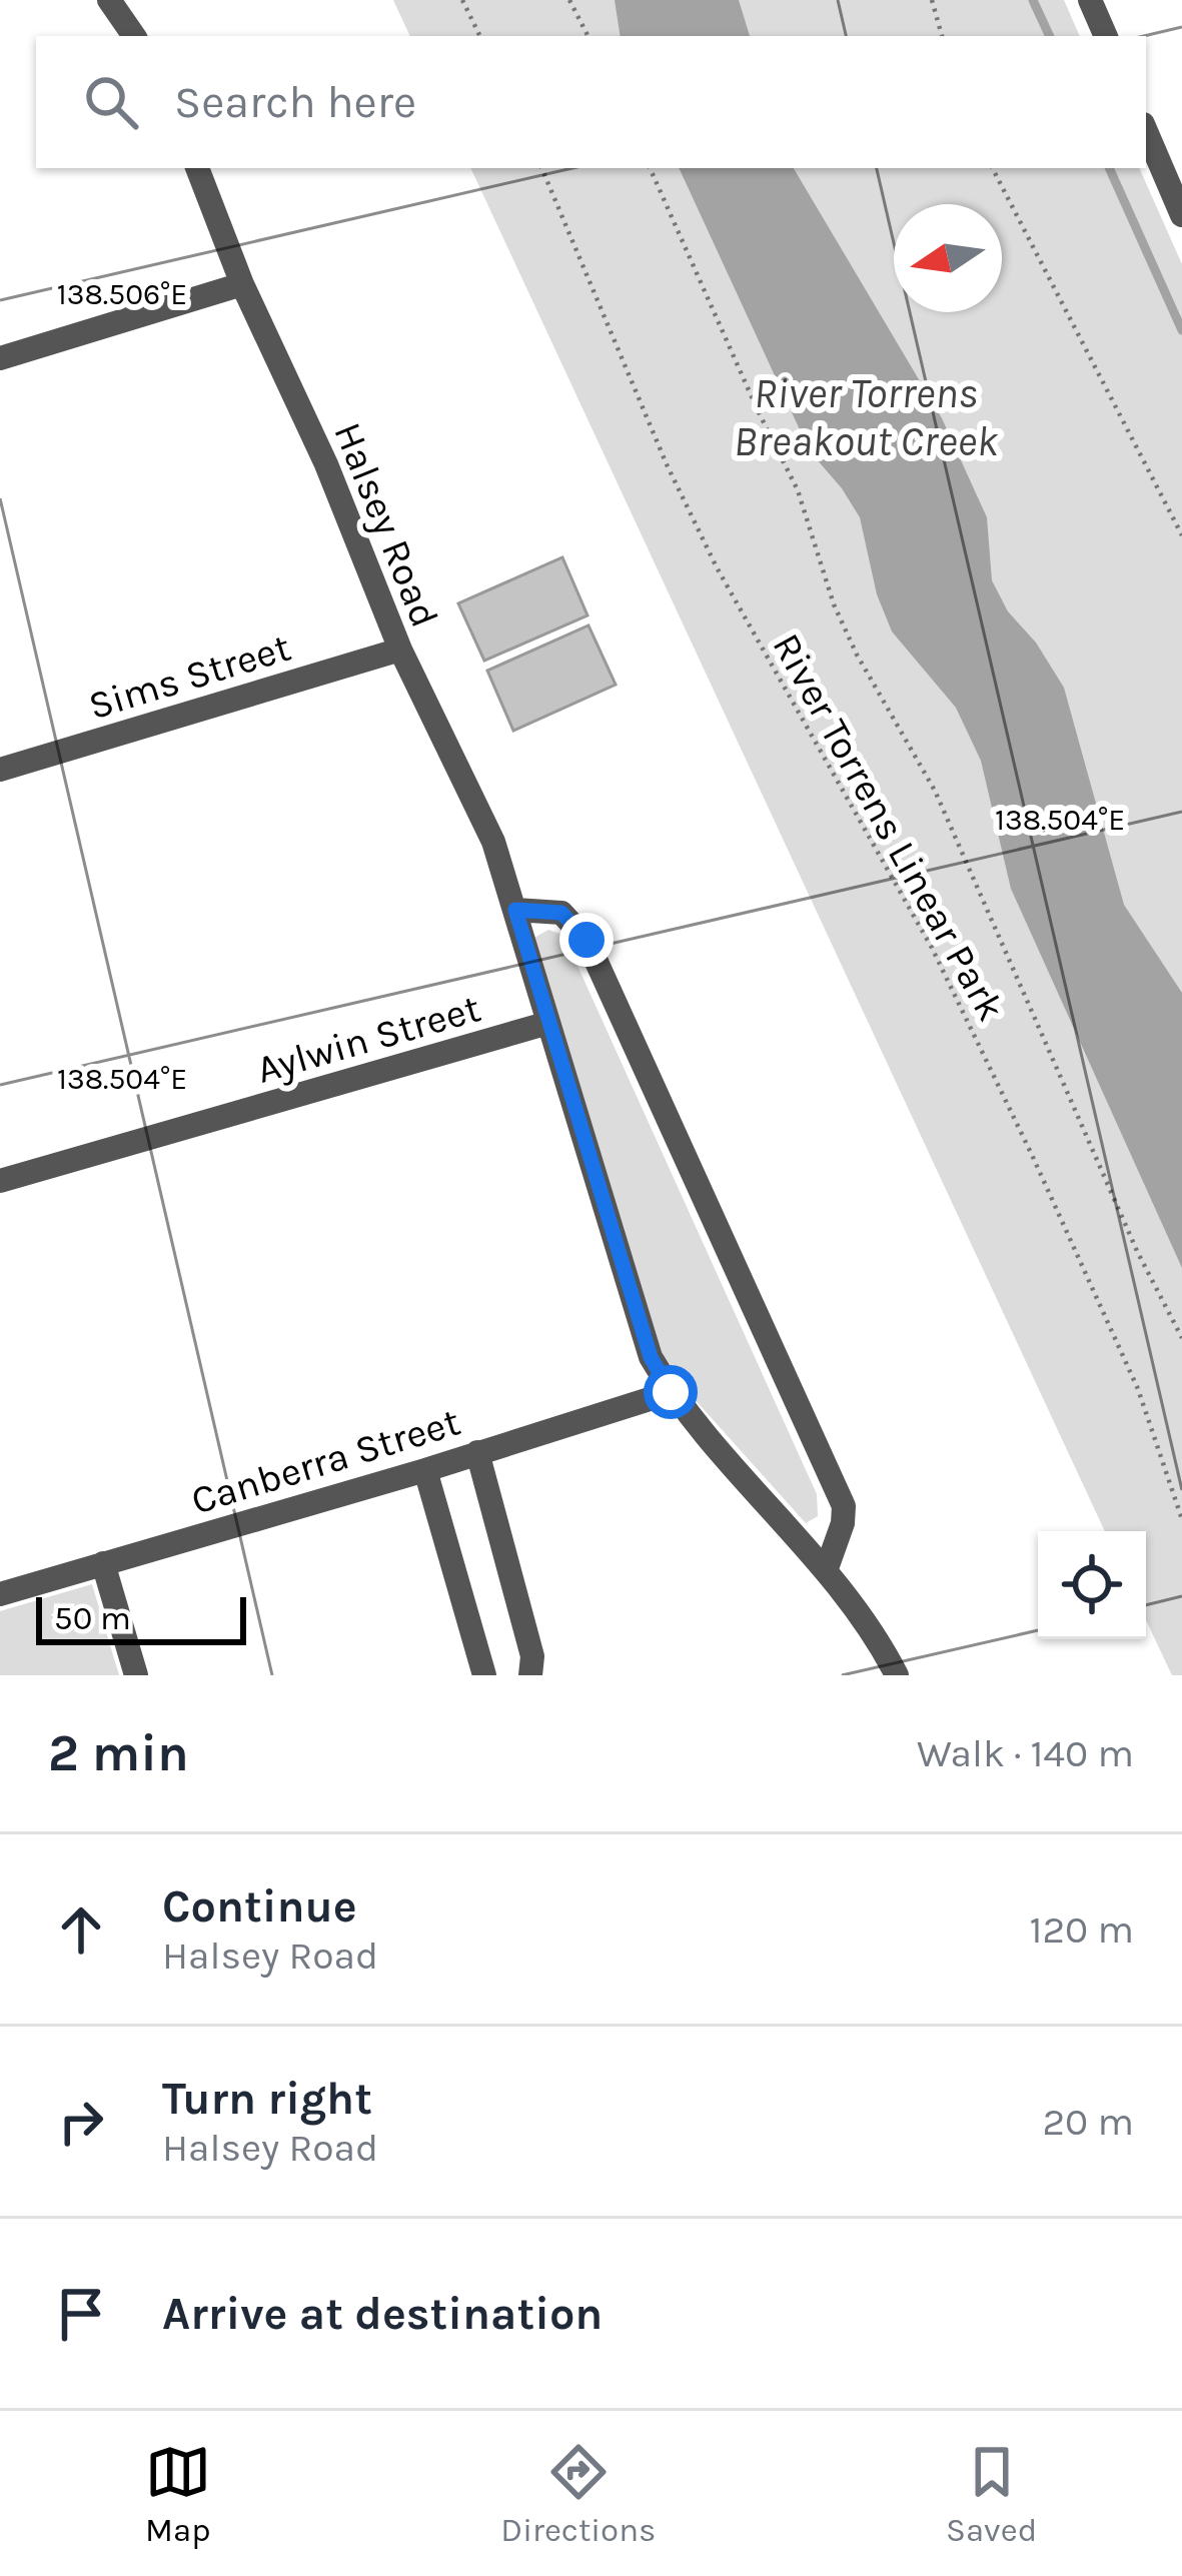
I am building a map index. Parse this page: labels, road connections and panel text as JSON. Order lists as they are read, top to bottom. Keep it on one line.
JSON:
{"streets":{"street":["Halsey Road","Sims Street","Aylwin Street","Canberra Street"],"path":["River Torrens Linear Park"]},"crossings":[["Halsey Road","Sims Street"],["Halsey Road","Aylwin Street"],["Halsey Road","Canberra Street"]],"water":["River Torrens Breakout Creek"],"scale_bar":"50 m","north":"left","page":{"search":"Search here","scale":"50 m","heading":["2 min","Walk · 140 m"],"list":[["Continue","Halsey Road","120 m"],["Turn right","Halsey Road","20 m"],"Arrive at destination"],"nav":["Map","Directions","Saved"]},"coordinates":["138.506°E","138.504°E"]}
